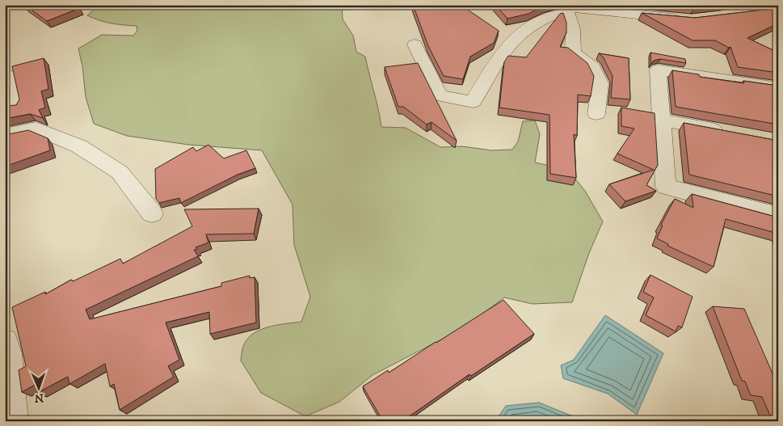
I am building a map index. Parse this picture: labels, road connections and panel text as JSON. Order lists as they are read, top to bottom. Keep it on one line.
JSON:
{"north":"bottom"}
